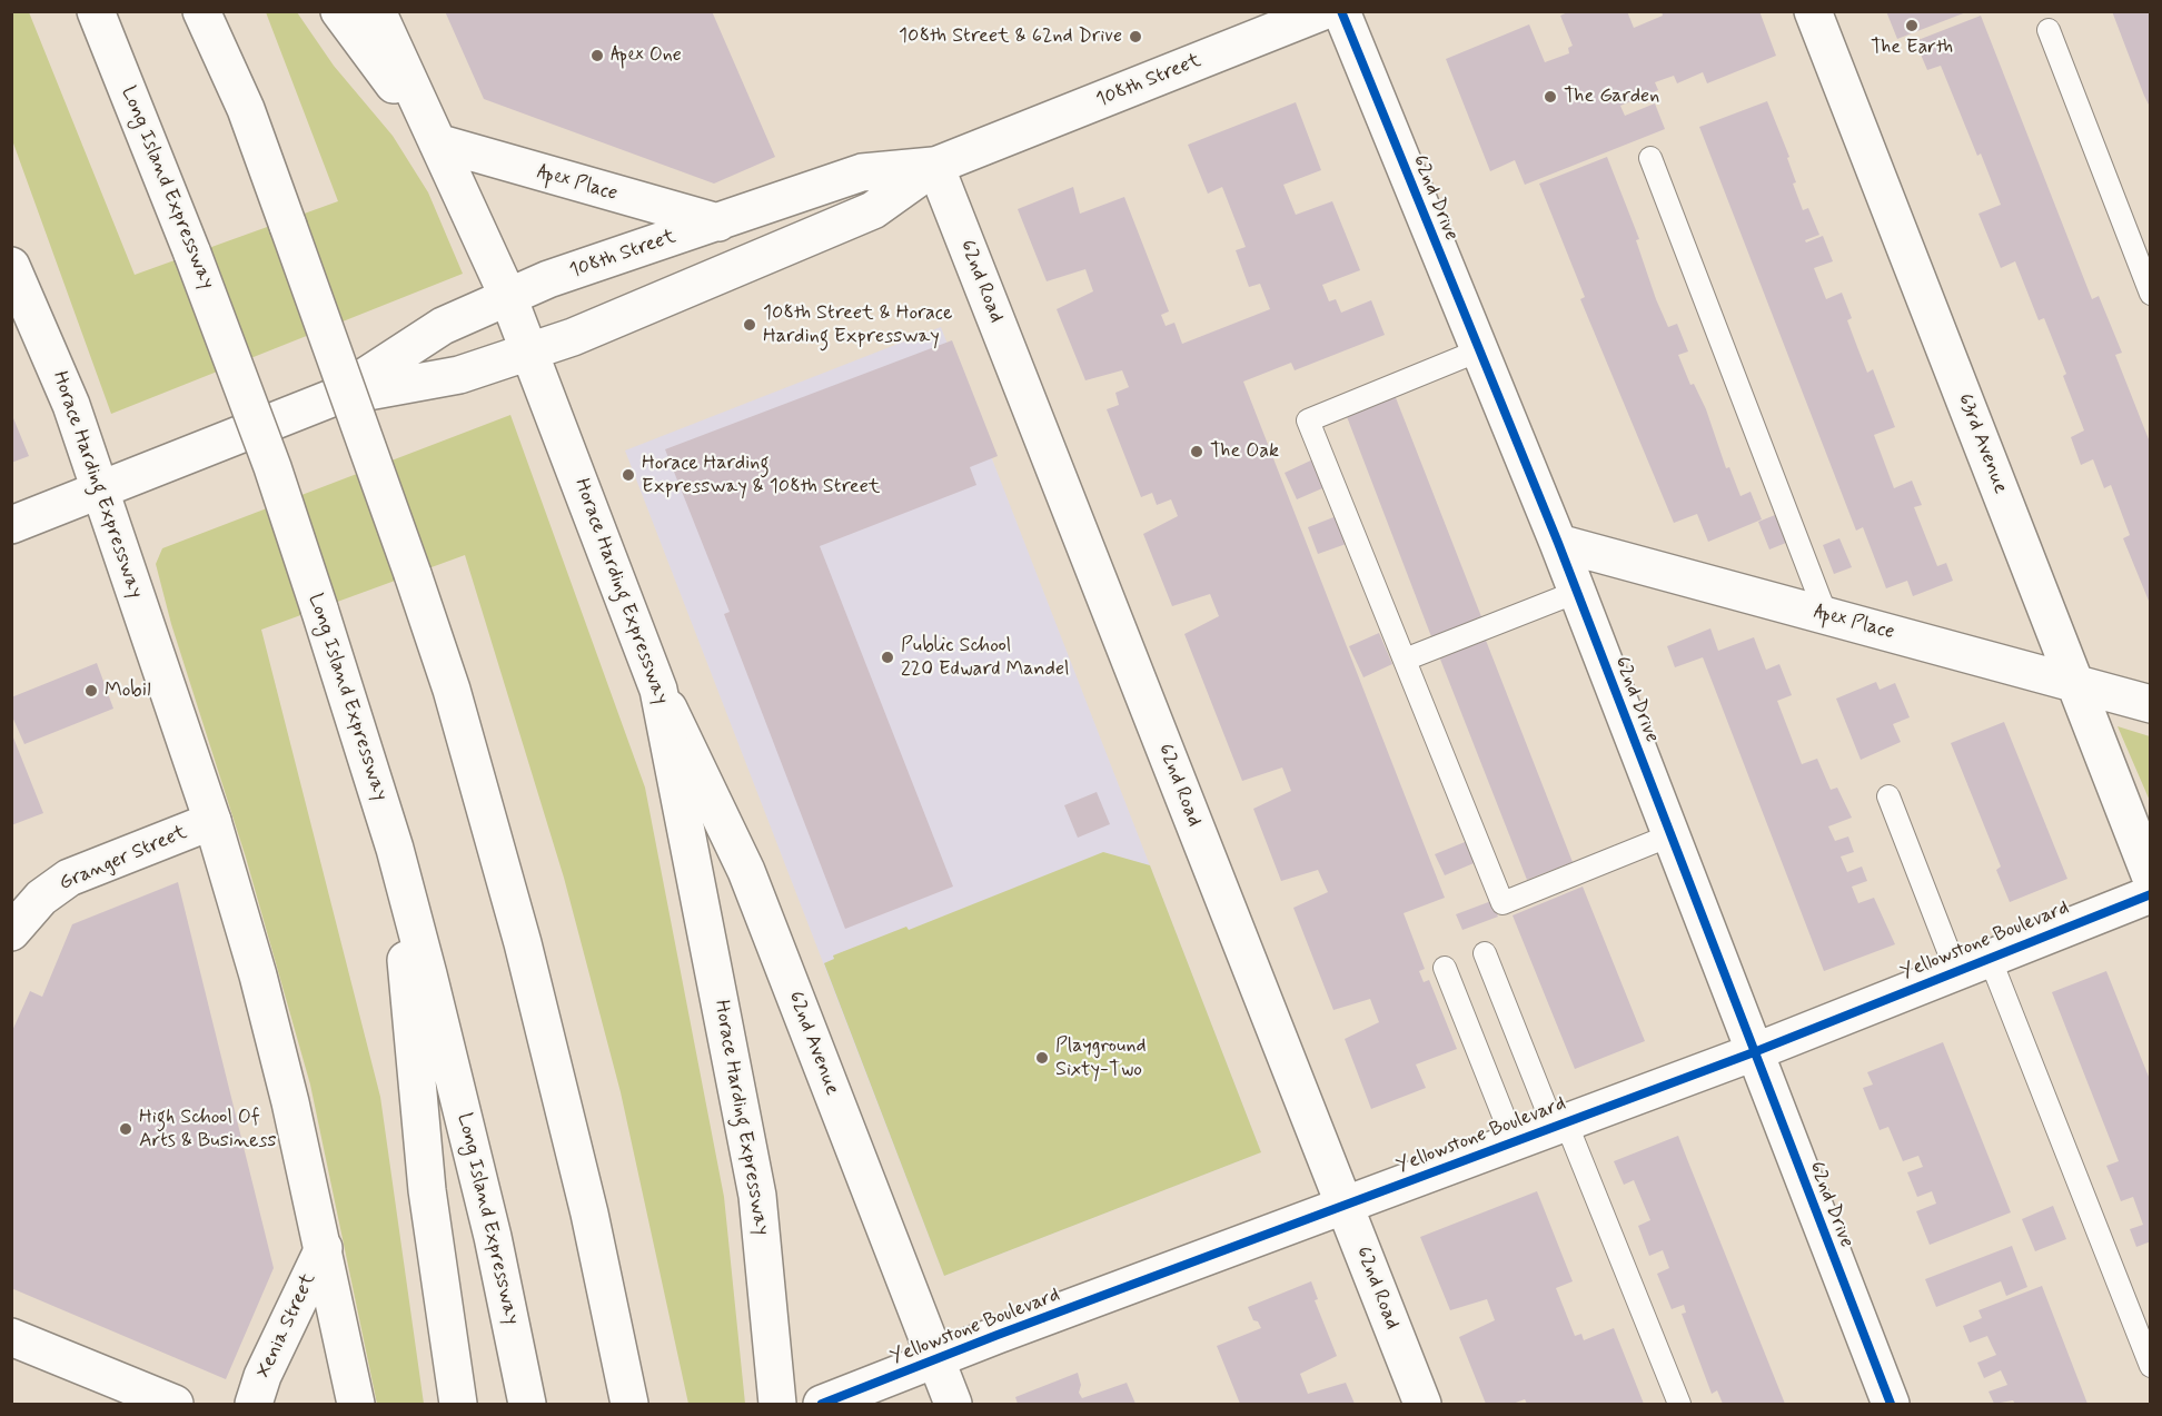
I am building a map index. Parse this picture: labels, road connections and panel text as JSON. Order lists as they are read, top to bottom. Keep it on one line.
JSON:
{"streets":{"main road":["108th Street","Apex Place","Long Island Expressway","62nd Drive","62nd Road","63rd Avenue","Horace Harding Expressway","Granger Street","Yellowstone Boulevard","62nd Avenue","Xenia Street"]},"crossings":[["108th Street","Apex Place"],["108th Street","62nd Road"],["108th Street","Horace Harding Expressway"],["Apex Place","62nd Drive"],["Apex Place","63rd Avenue"],["Apex Place","Horace Harding Expressway"],["62nd Drive","Yellowstone Boulevard"],["62nd Road","Yellowstone Boulevard"],["Horace Harding Expressway","Granger Street"],["Horace Harding Expressway","62nd Avenue"],["Horace Harding Expressway","Xenia Street"],["Yellowstone Boulevard","62nd Avenue"]],"places":["The Earth","108th Street & 62nd Drive","Apex One","The Garden","108th Street & Horace Harding Expressway","The Oak","Horace Harding Expressway & 108th Street","Public School 220 Edward Mandel","Mobil","Playground Sixty-Two","High School Of Arts & Business"]}
